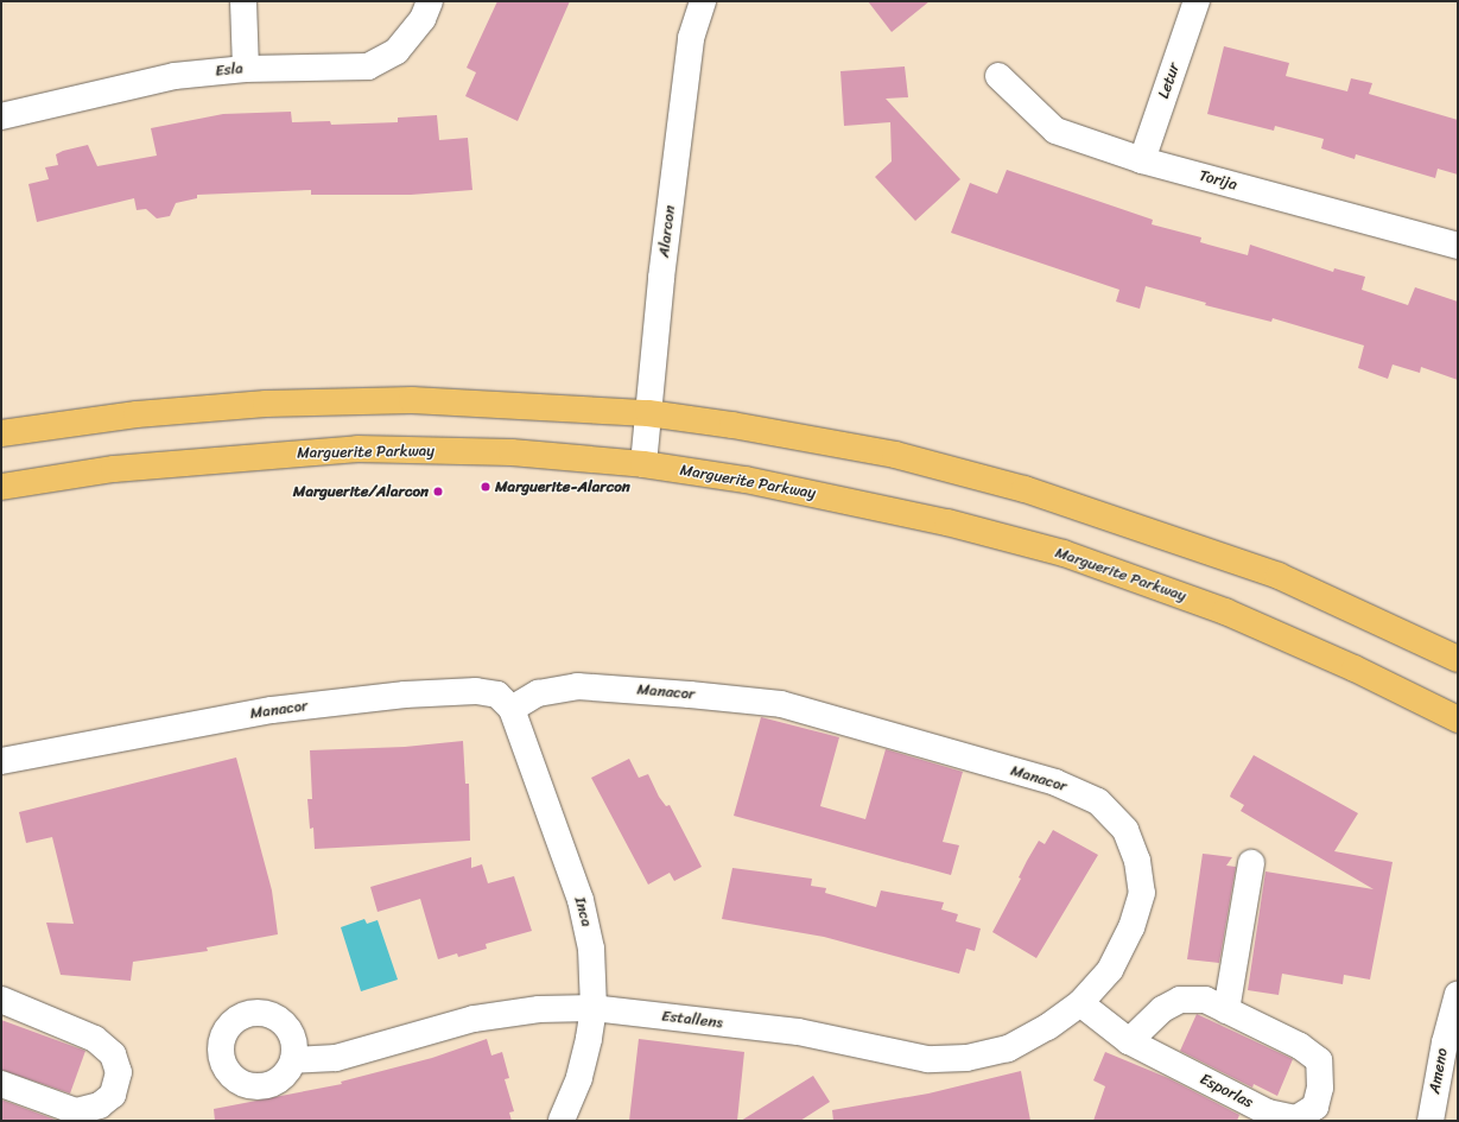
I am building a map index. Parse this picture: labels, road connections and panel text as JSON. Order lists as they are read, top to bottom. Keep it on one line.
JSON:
{"streets":{"main road":["Marguerite Parkway"],"street":["Esla","Letur","Torija","Alarcon","Manacor","Inca","Estallens","Ameno","Esporlas"]},"crossings":[["Letur","Torija"],["Alarcon","Marguerite Parkway"],["Manacor","Inca"],["Manacor","Estallens"],["Manacor","Esporlas"],["Inca","Estallens"],["Estallens","Esporlas"]],"places":["Marguerite-Alarcon","Marguerite/Alarcon"]}
